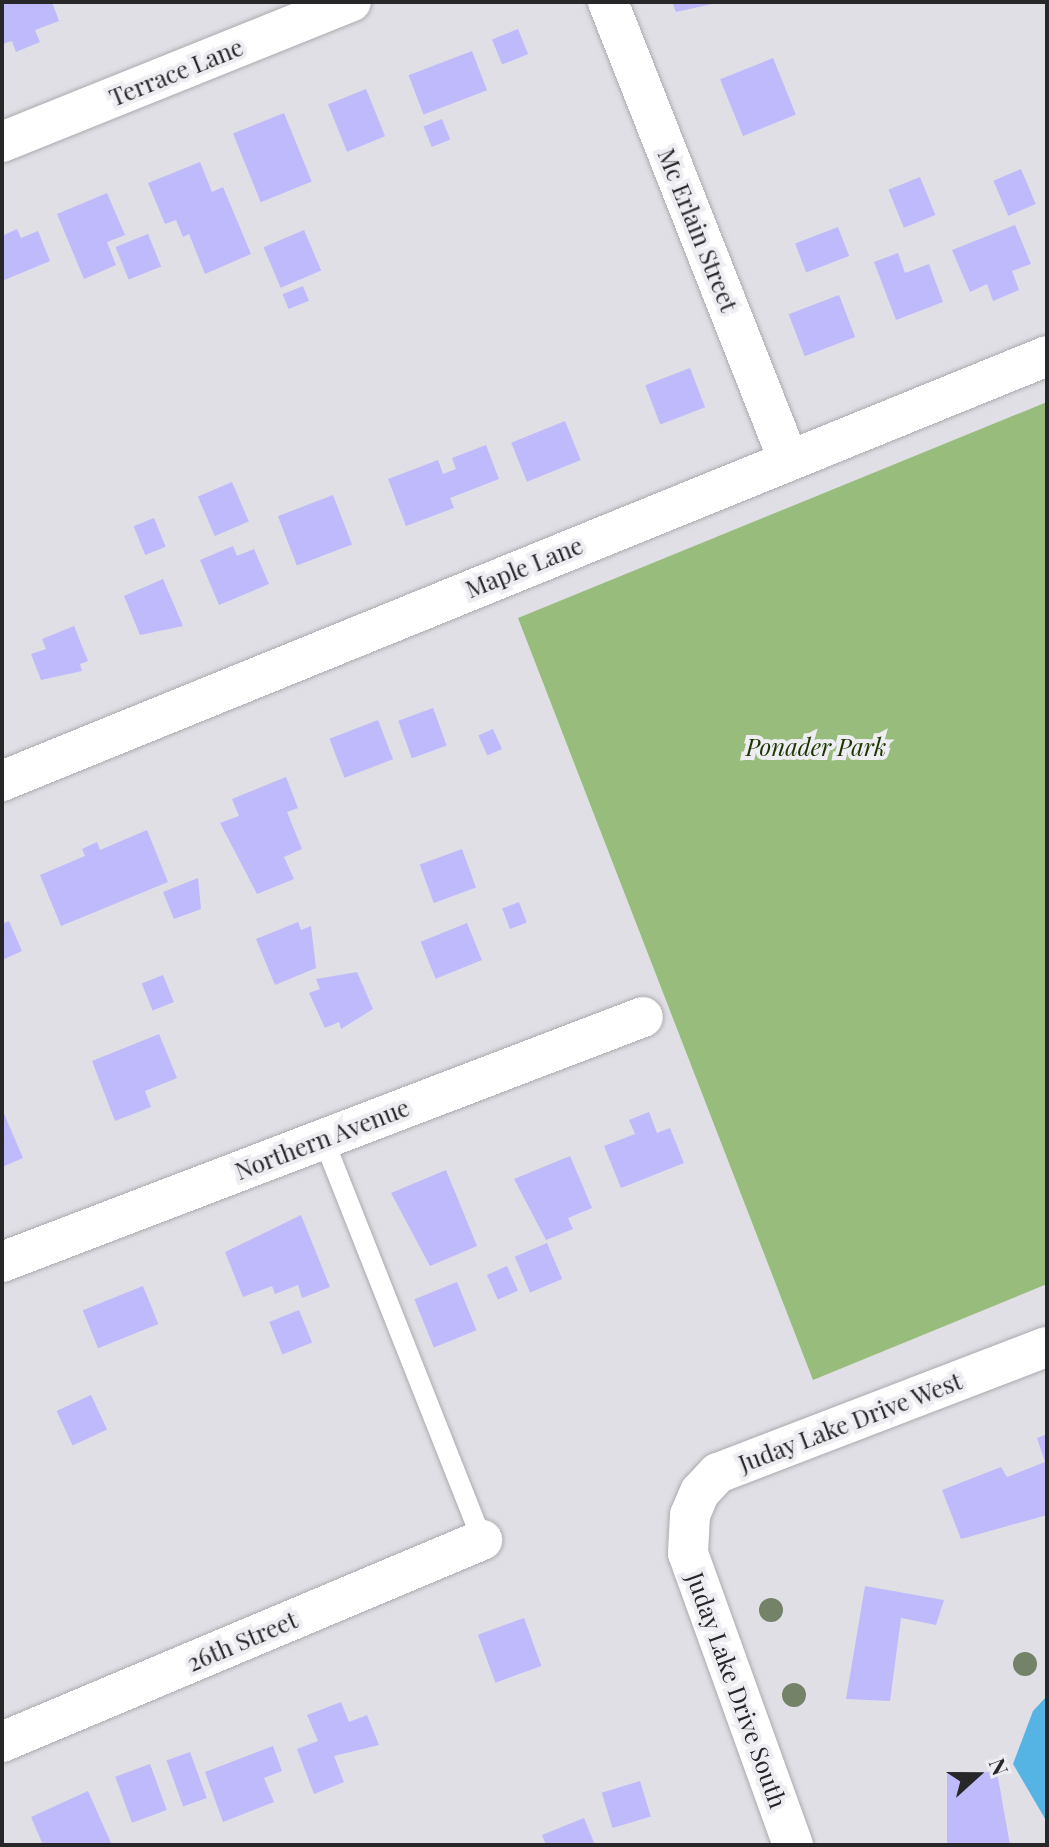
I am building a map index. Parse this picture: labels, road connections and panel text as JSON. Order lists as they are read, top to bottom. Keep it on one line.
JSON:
{"streets":{"street":["Terrace Lane","Mc Erlain Street","Maple Lane","Northern Avenue","Juday Lake Drive West","26th Street","Juday Lake Drive South"]},"crossings":[["Mc Erlain Street","Maple Lane"],["Juday Lake Drive West","Juday Lake Drive South"]],"parks":["Ponader Park"],"north":"right"}
